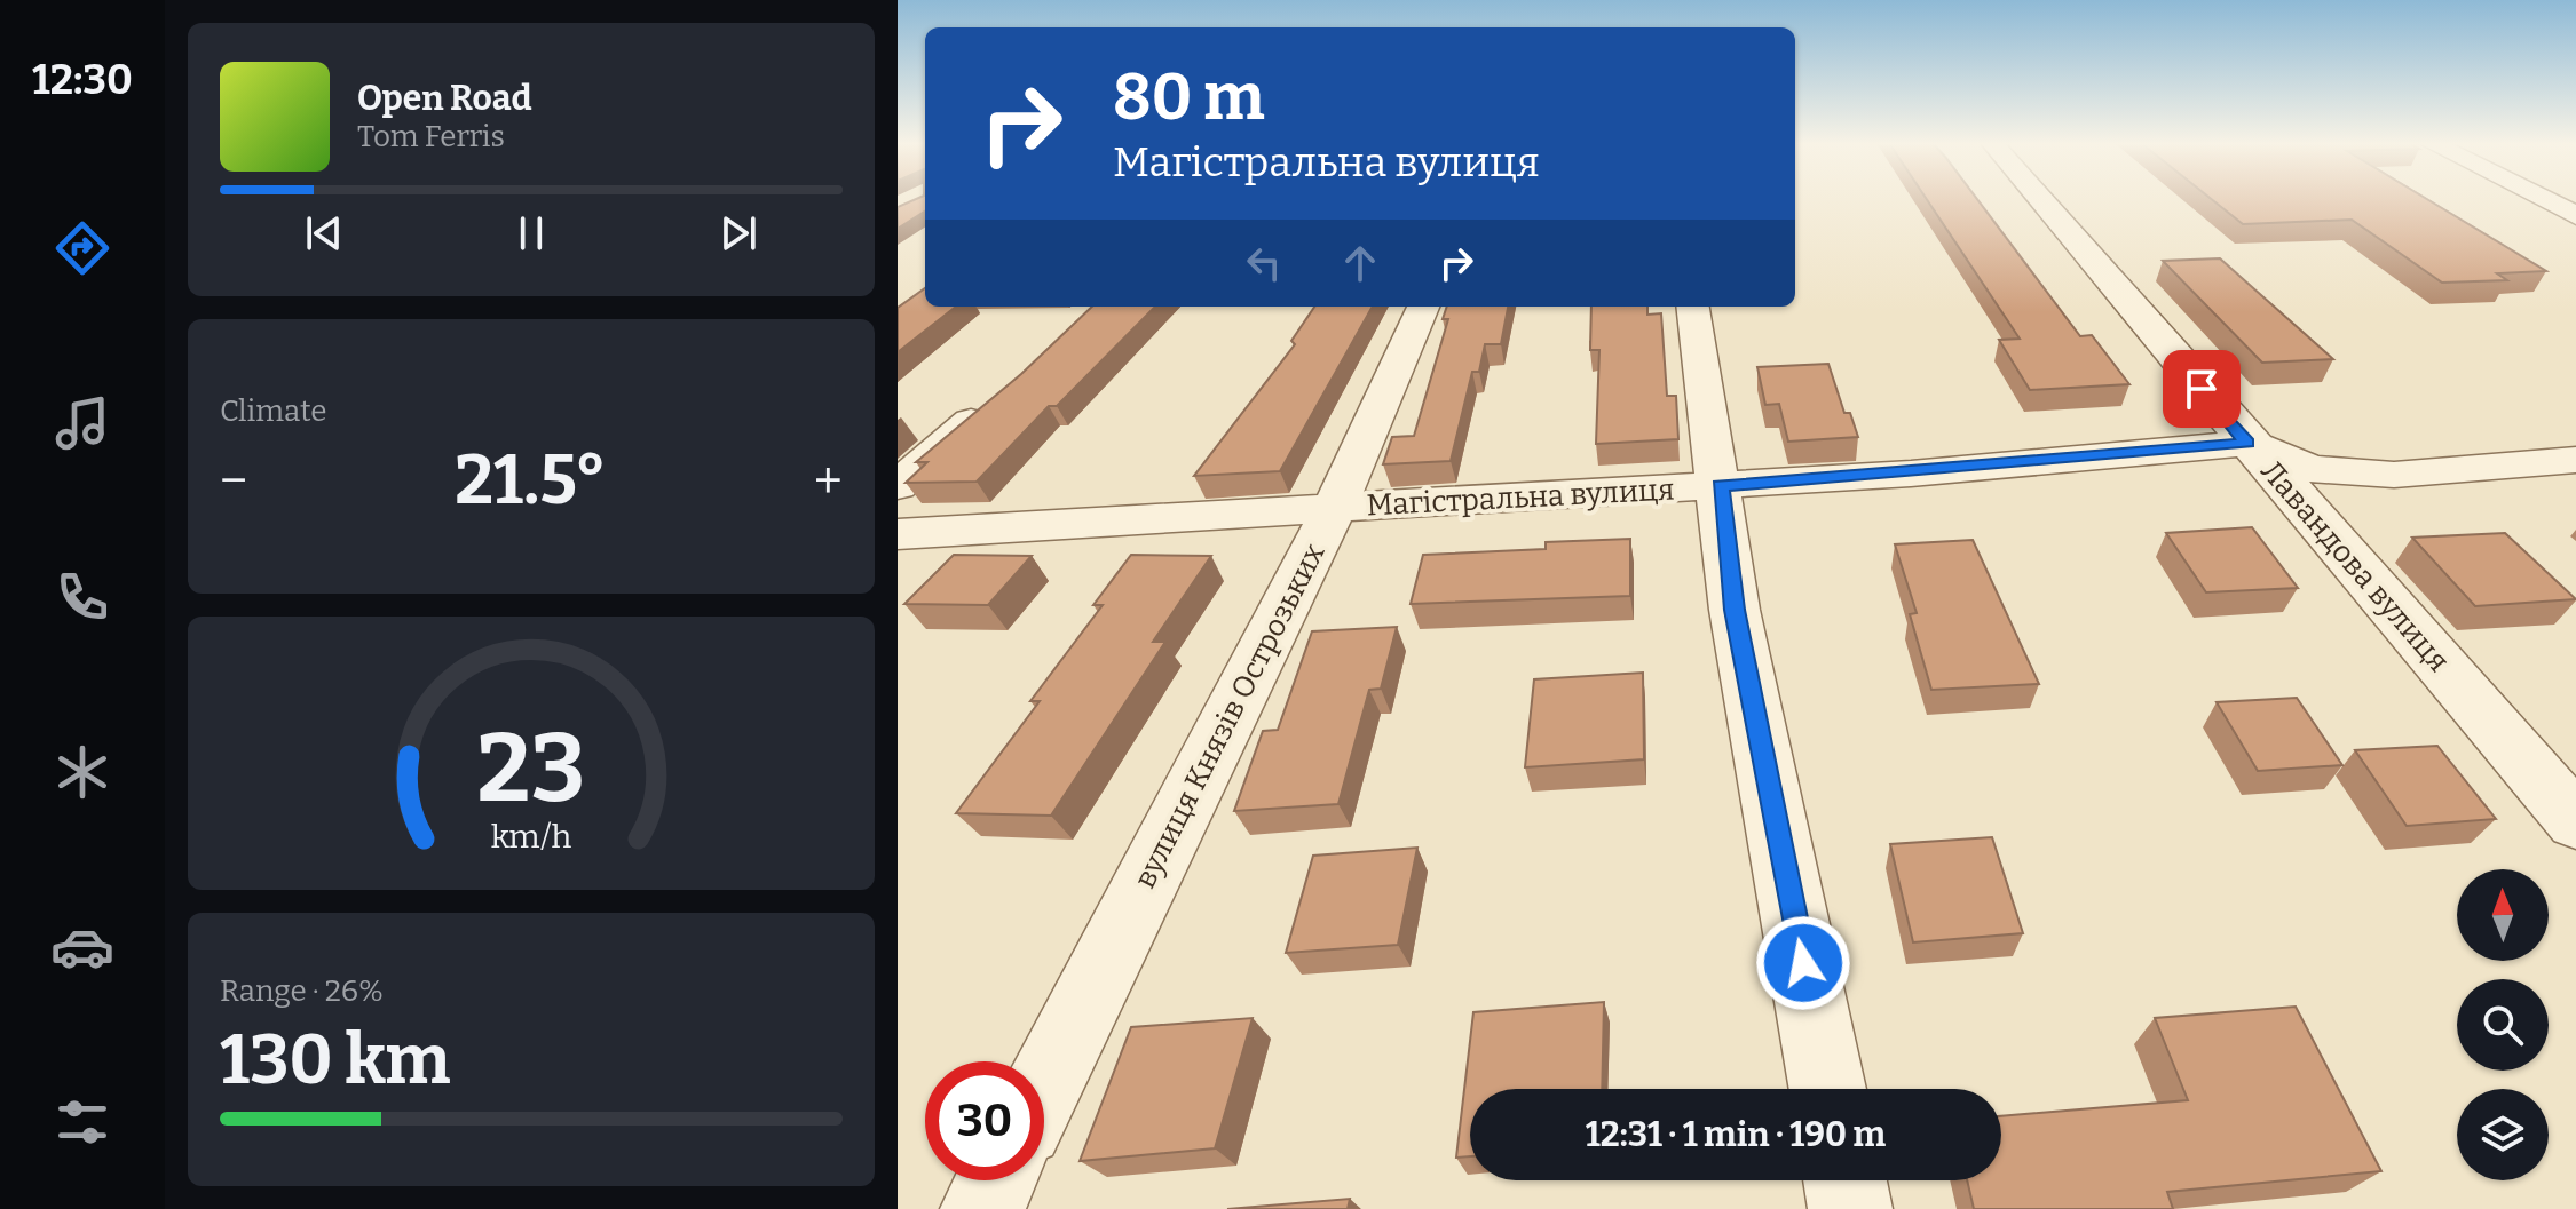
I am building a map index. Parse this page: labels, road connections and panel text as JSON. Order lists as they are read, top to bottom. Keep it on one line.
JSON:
{"streets":{"street":["Магістральна вулиця","Лавандова вулиця","вулиця Князів Острозьких"]},"crossings":[["Магістральна вулиця","Лавандова вулиця"],["Магістральна вулиця","вулиця Князів Острозьких"]],"north":"top","page":{"tabs":"12:30","turn":["80 m","Магістральна вулиця"],"song":["Open Road","Tom Ferris"],"tile":["Climate",["Range · 26%","130 km"]],"heat":["−","21.5°","+"],"limit":"30","trip":"12:31 · 1 min · 190 m","gauge":["23","km/h"]}}
